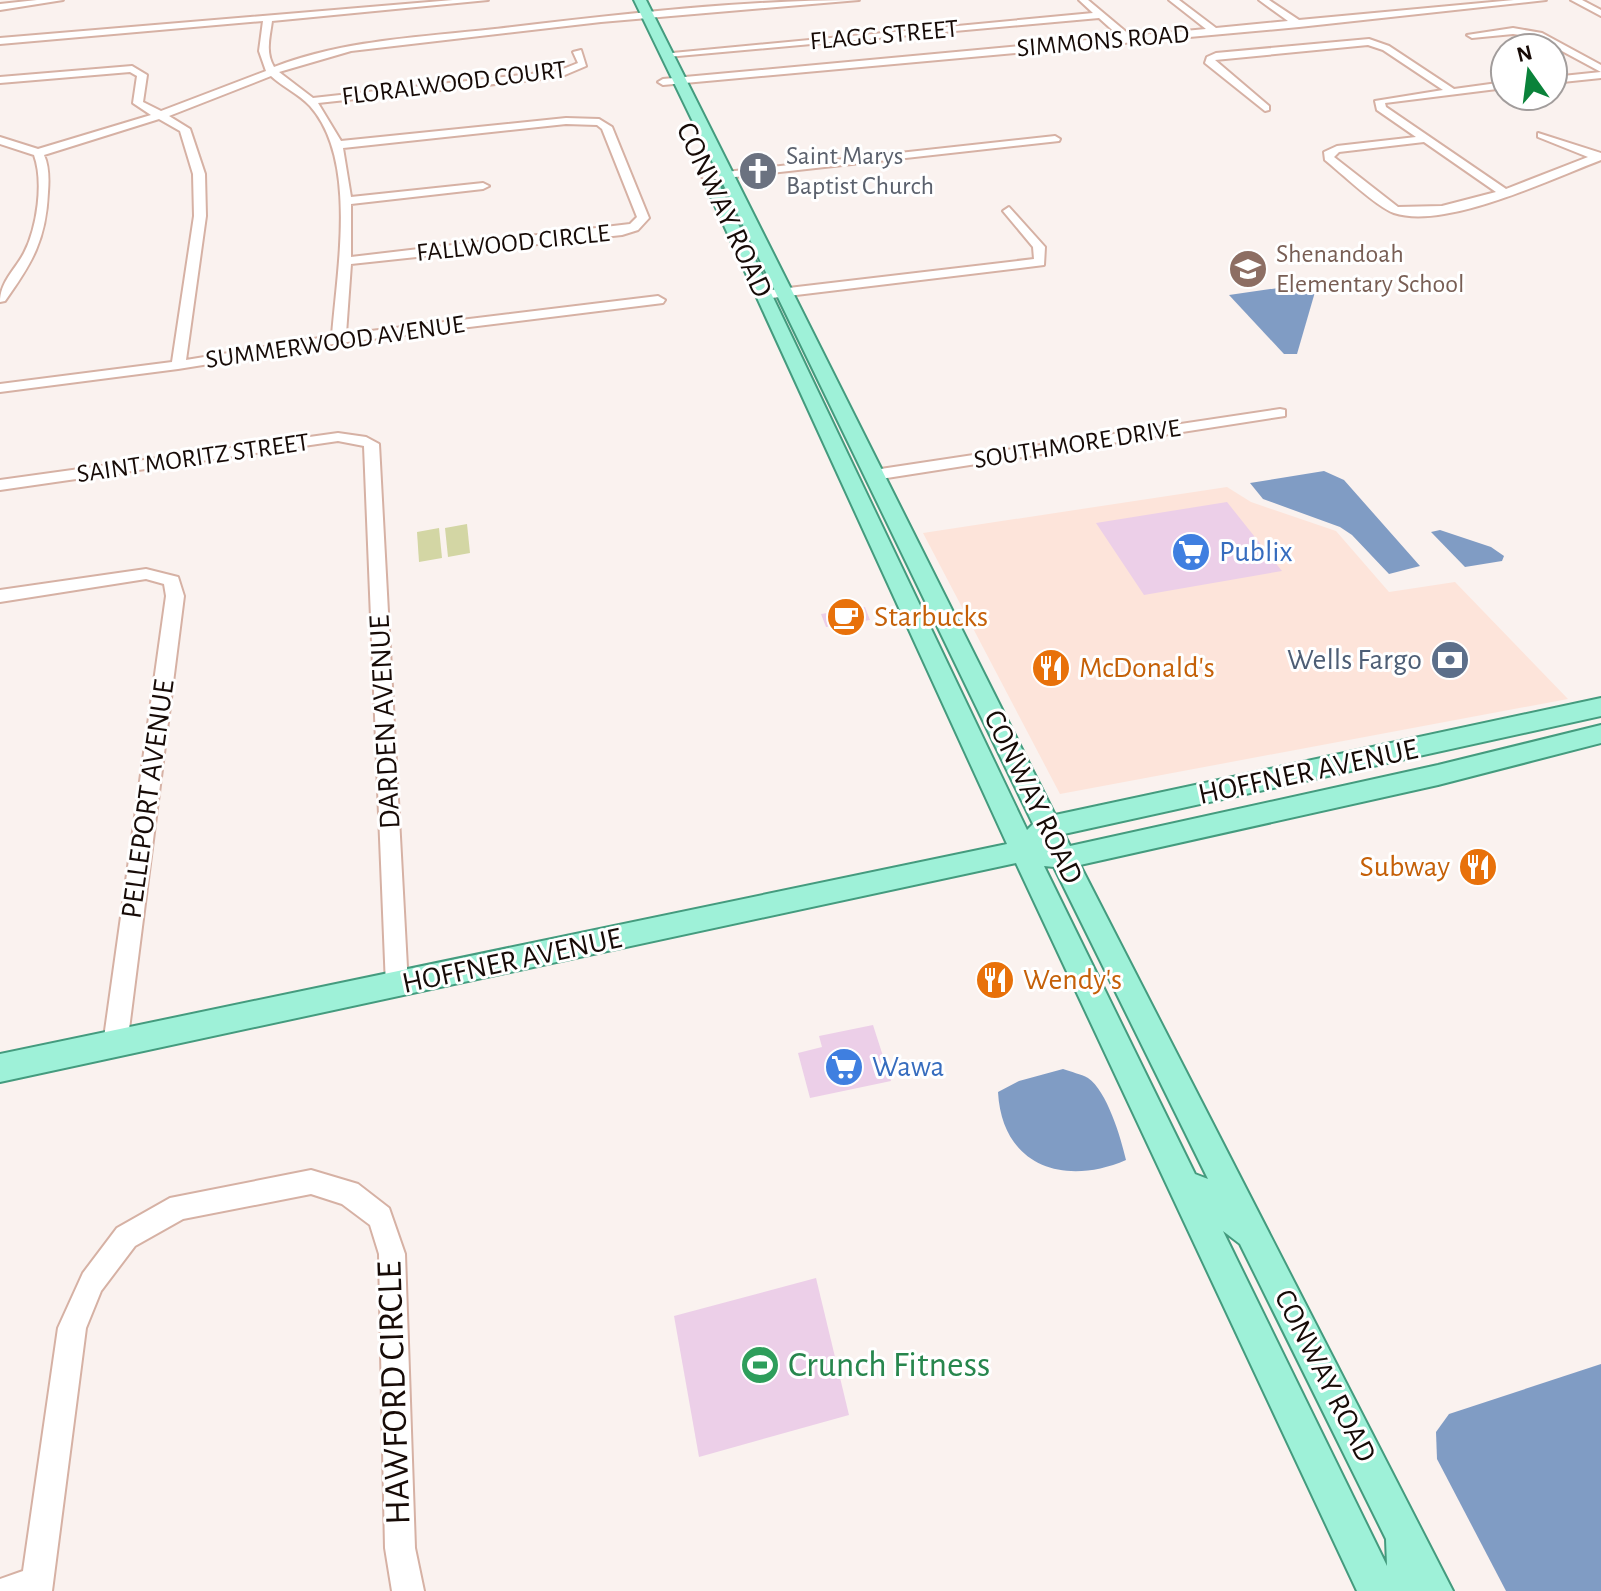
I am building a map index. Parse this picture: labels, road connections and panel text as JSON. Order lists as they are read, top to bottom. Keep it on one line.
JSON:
{"streets":{"main road":["CONWAY ROAD","HOFFNER AVENUE"],"street":["FLAGG STREET","SIMMONS ROAD","FLORALWOOD COURT","FALLWOOD CIRCLE","SUMMERWOOD AVENUE","SOUTHMORE DRIVE","SAINT MORITZ STREET","DARDEN AVENUE","PELLEPORT AVENUE","HAWFORD CIRCLE"]},"crossings":[["FLAGG STREET","CONWAY ROAD"],["SIMMONS ROAD","CONWAY ROAD"],["CONWAY ROAD","SOUTHMORE DRIVE"],["CONWAY ROAD","HOFFNER AVENUE"],["SAINT MORITZ STREET","DARDEN AVENUE"],["DARDEN AVENUE","HOFFNER AVENUE"],["HOFFNER AVENUE","PELLEPORT AVENUE"]],"places":{"church":["Saint Marys Baptist Church"],"school or university":["Shenandoah Elementary School"],"supermarket":["Publix","Wawa"],"cafe":["Starbucks"],"bank":["Wells Fargo"],"restaurant":["McDonald's","Subway","Wendy's"],"sports":["Crunch Fitness"]},"north":"top"}
